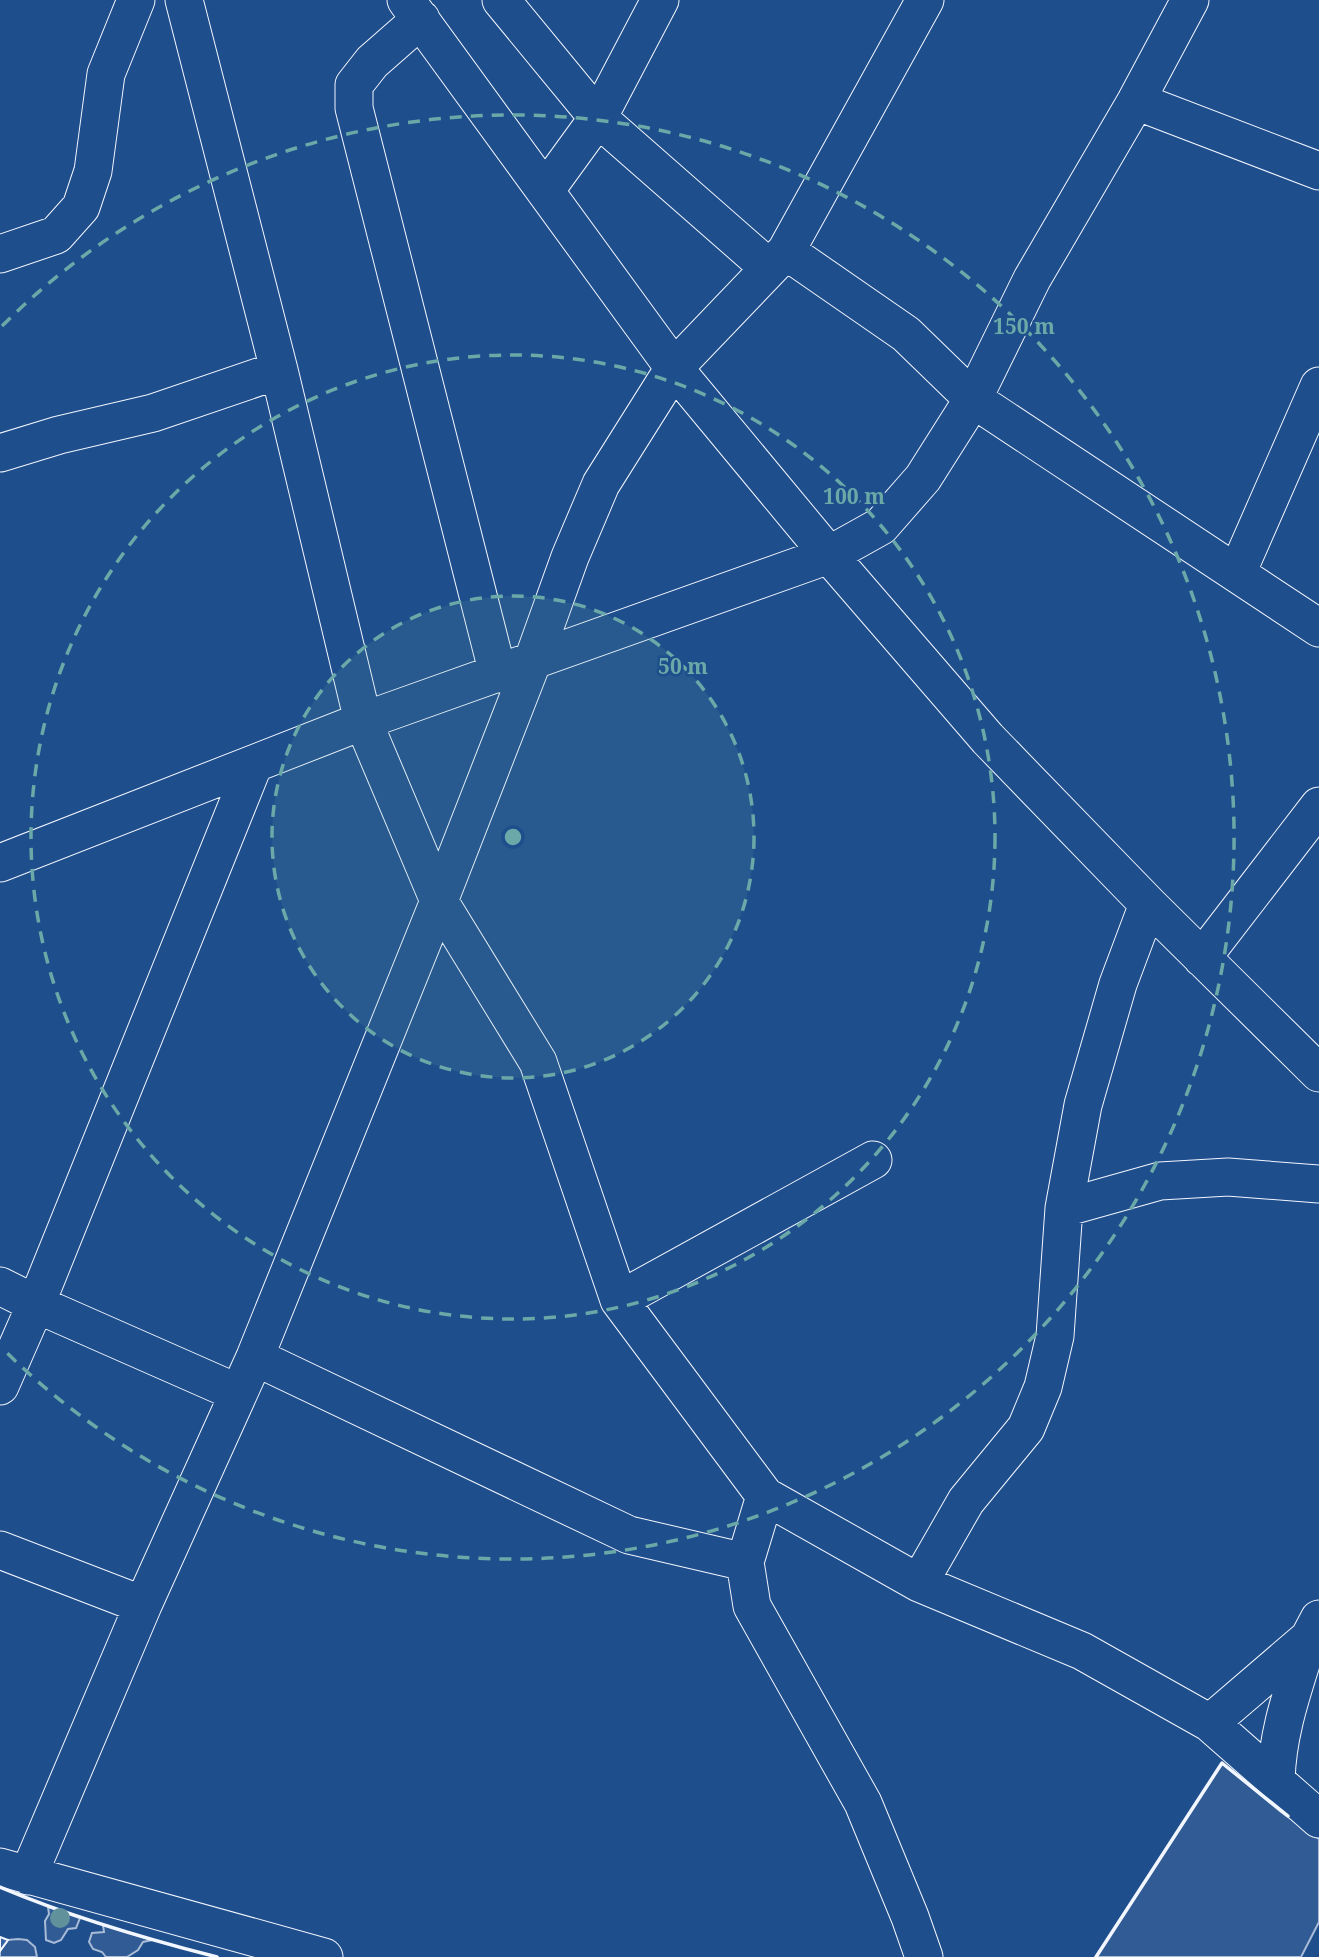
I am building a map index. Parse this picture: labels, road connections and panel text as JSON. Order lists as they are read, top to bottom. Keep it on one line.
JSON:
{"rings":["150 m","100 m","50 m"]}
